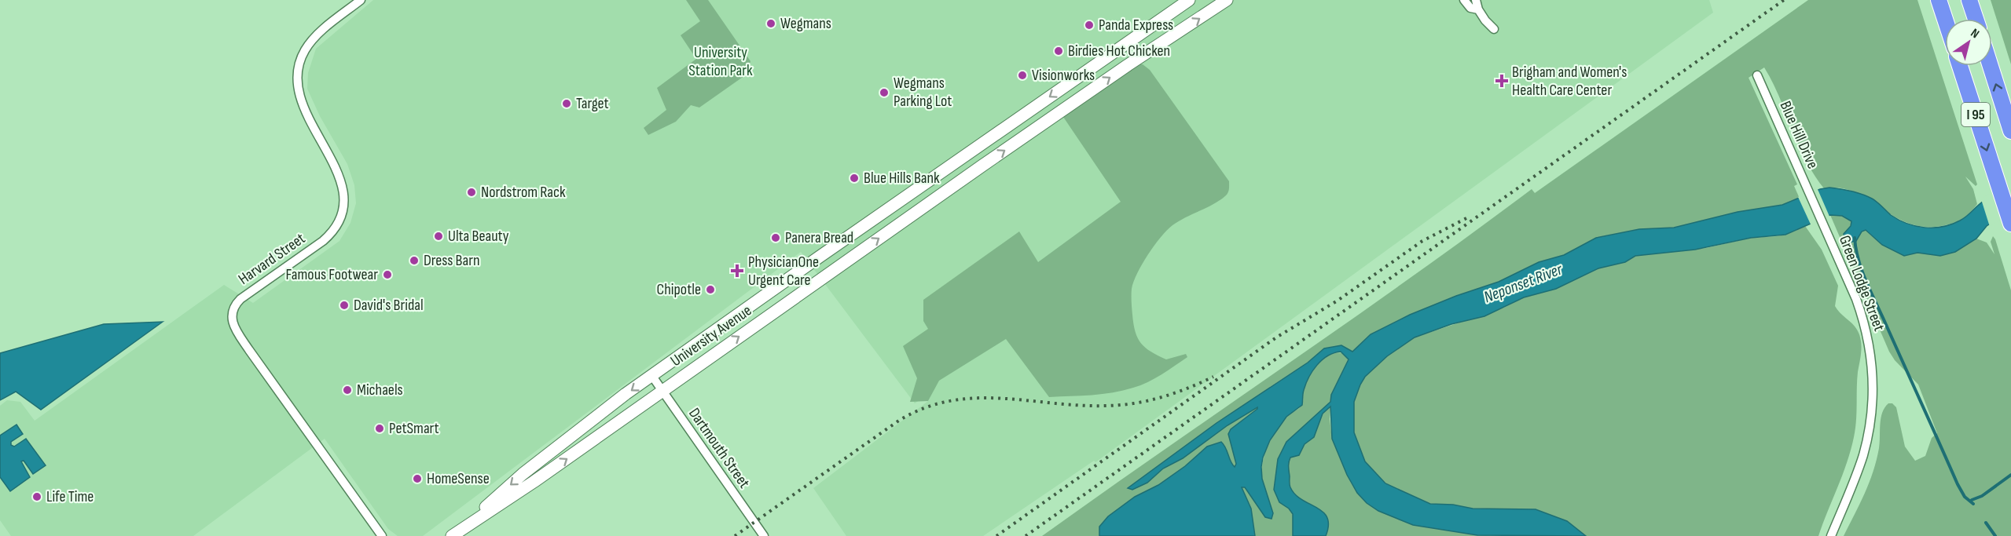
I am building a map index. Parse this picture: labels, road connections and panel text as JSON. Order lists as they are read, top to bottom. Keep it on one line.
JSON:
{"streets":{"highway":["I 95"],"main road":["University Avenue"],"street":["Blue Hill Drive","Harvard Street","Green Lodge Street","Dartmouth Street"]},"crossings":[["Blue Hill Drive","Green Lodge Street"],["University Avenue","Dartmouth Street"]],"water":["Neponset River"],"parks":["University Station Park"],"places":{"other":["Wegmans","Panda Express","Birdies Hot Chicken","Visionworks","Wegmans Parking Lot","Target","Blue Hills Bank","Nordstrom Rack","Ulta Beauty","Panera Bread","Dress Barn","Famous Footwear","Chipotle","David's Bridal","Michaels","PetSmart","HomeSense","Life Time"],"health":["Brigham and Women's Health Care Center","PhysicianOne Urgent Care"]},"north":"top right"}
